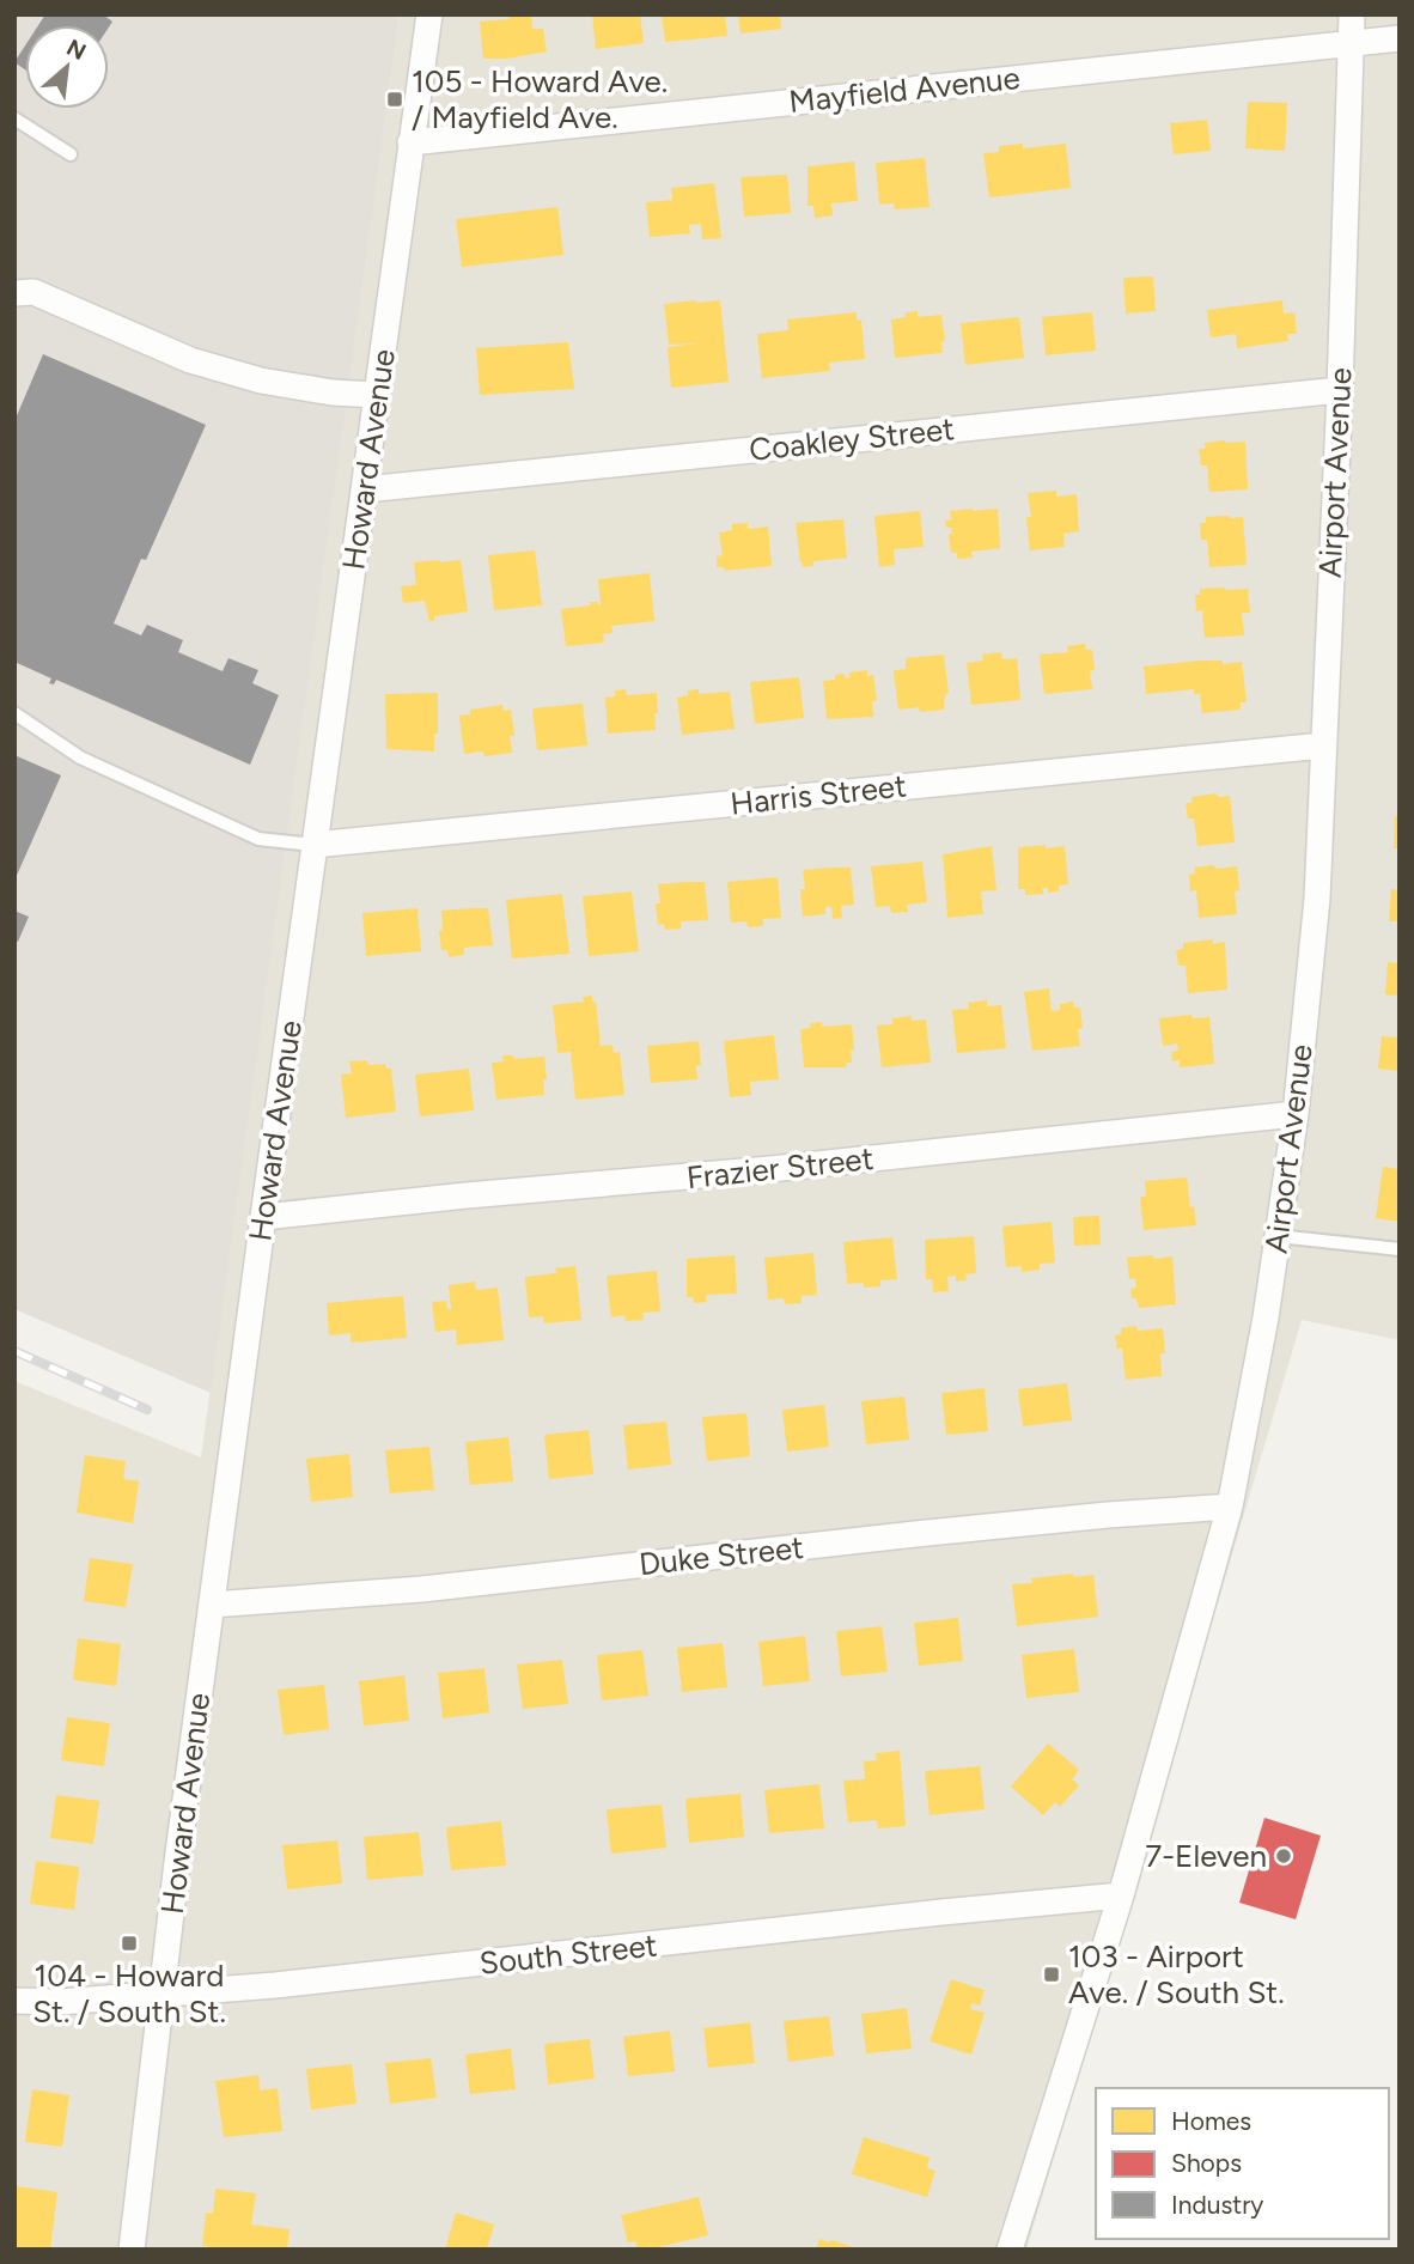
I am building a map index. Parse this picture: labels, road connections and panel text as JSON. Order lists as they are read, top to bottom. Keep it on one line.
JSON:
{"streets":{"street":["Mayfield Avenue","Coakley Street","Howard Avenue","Airport Avenue","Harris Street","Frazier Street","Duke Street","South Street"]},"crossings":[["Mayfield Avenue","Howard Avenue"],["Mayfield Avenue","Airport Avenue"],["Coakley Street","Howard Avenue"],["Coakley Street","Airport Avenue"],["Howard Avenue","Harris Street"],["Howard Avenue","Frazier Street"],["Howard Avenue","Duke Street"],["Howard Avenue","South Street"],["Airport Avenue","Harris Street"],["Airport Avenue","Frazier Street"],["Airport Avenue","Duke Street"],["Airport Avenue","South Street"]],"places":{"transit":["105 - Howard Ave. / Mayfield Ave.","104 - Howard St. / South St.","103 - Airport Ave. / South St."],"other":["7-Eleven"]},"legend":["Homes","Shops","Industry"],"north":"top right"}
